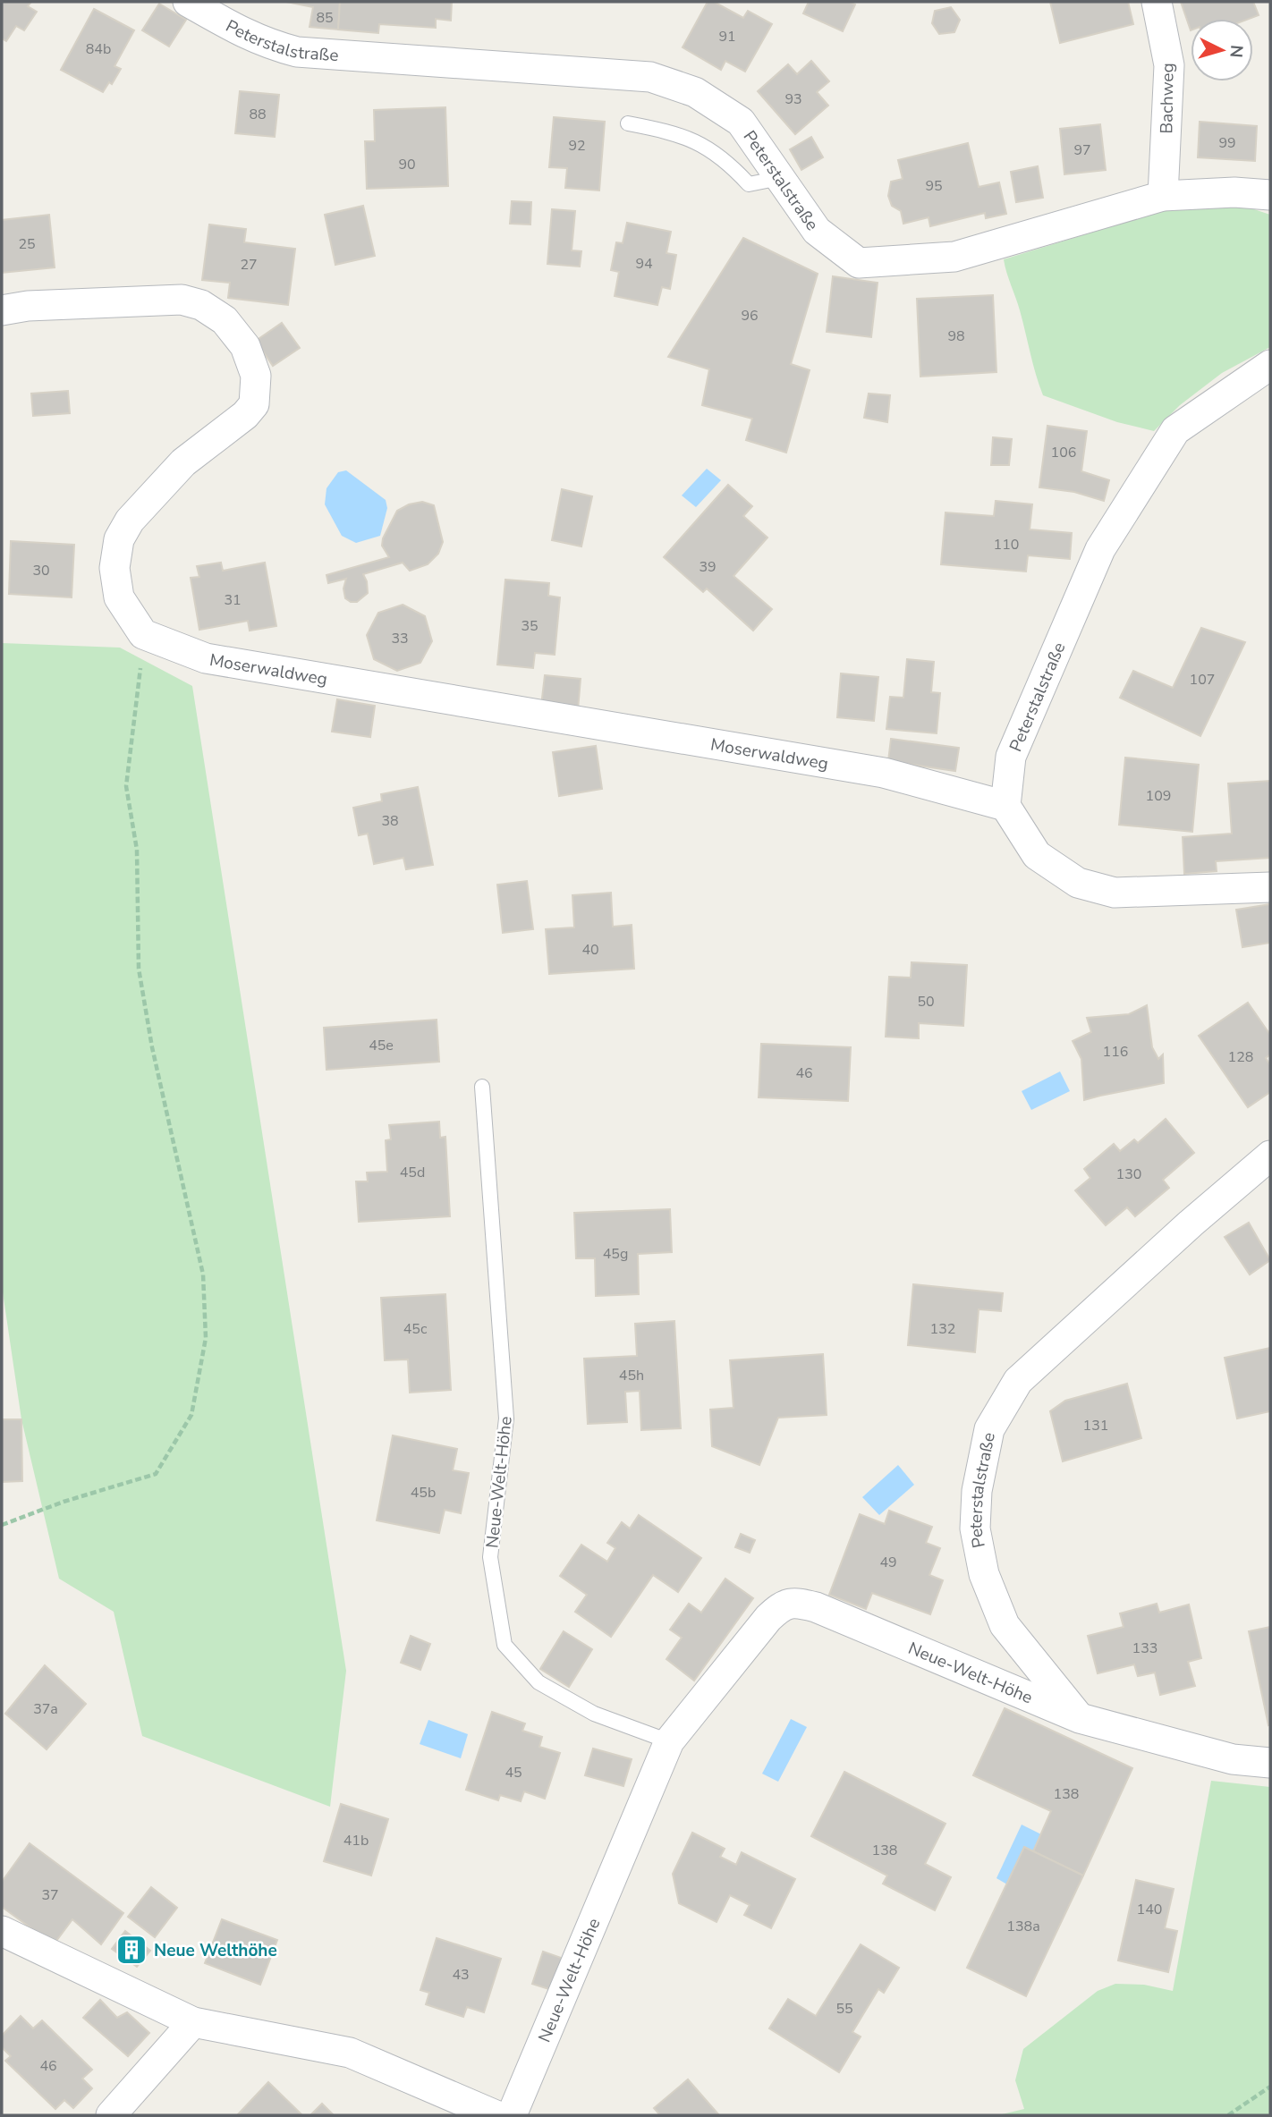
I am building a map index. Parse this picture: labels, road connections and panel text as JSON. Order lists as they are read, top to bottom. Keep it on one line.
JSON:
{"streets":{"street":["Peterstalstraße","Bachweg","Moserwaldweg","Neue-Welt-Höhe"]},"crossings":[["Peterstalstraße","Bachweg"],["Peterstalstraße","Moserwaldweg"],["Peterstalstraße","Neue-Welt-Höhe"]],"places":{"building":["Neue Welthöhe"]},"house_numbers":["85","91","84b","93","88","99","92","97","90","95","25","94","27","96","98","106","110","39","30","31","35","33","107","109","38","40","50","45e","116","128","46","45d","130","45g","45c","132","45h","131","45b","49","133","37a","45","138","41b","138","37","140","138a","43","55","46"],"north":"right"}
